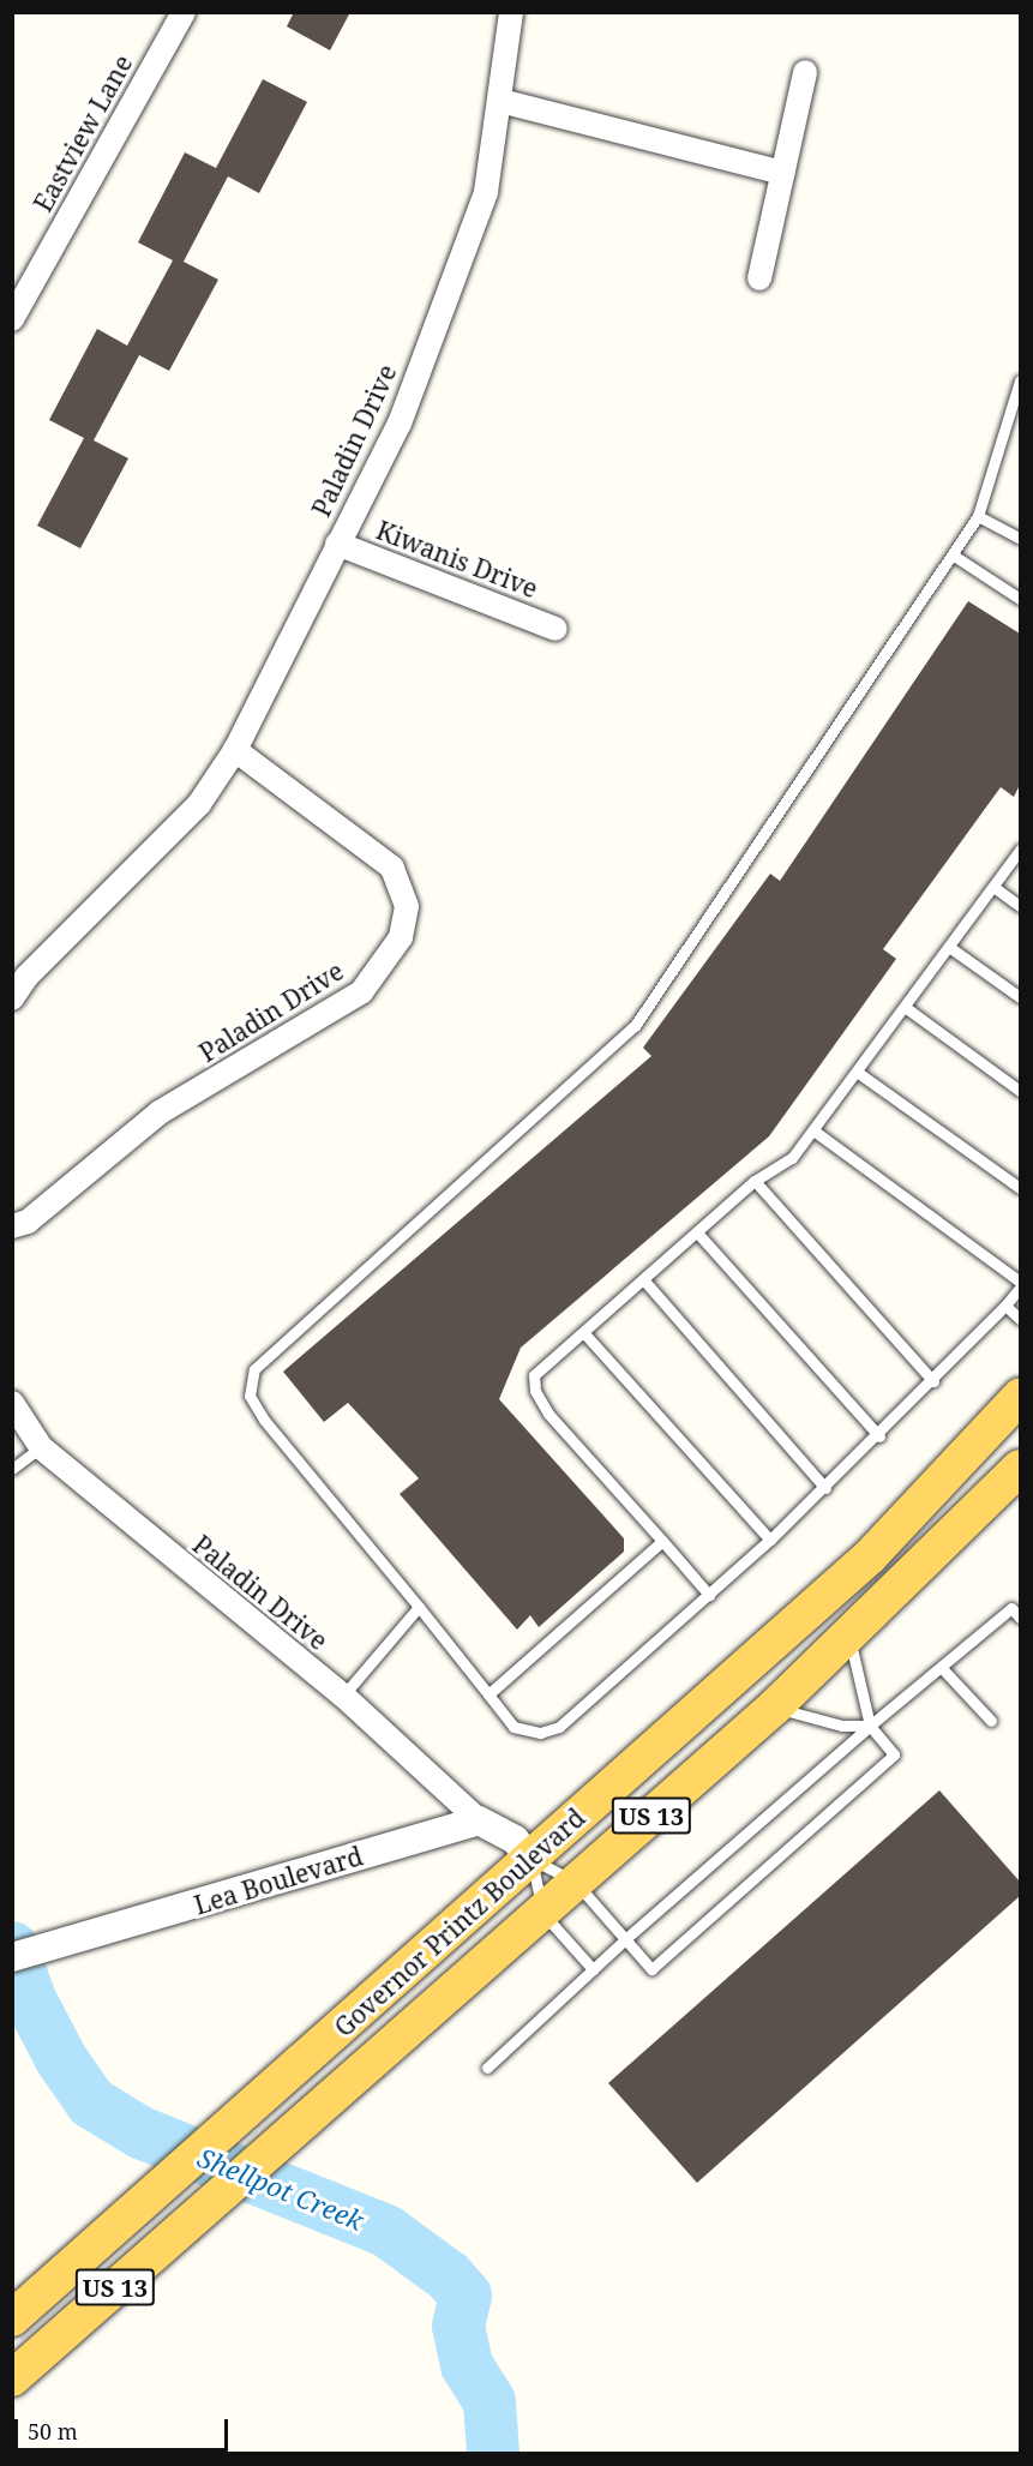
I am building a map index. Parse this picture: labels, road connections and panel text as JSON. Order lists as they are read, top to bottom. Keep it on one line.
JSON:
{"streets":{"main road":["US 13","Governor Printz Boulevard"],"street":["Eastview Lane","Paladin Drive","Kiwanis Drive","Lea Boulevard"]},"crossings":[["Paladin Drive","Kiwanis Drive"],["Paladin Drive","Lea Boulevard"]],"water":["Shellpot Creek"],"scale_bar":"50 m"}
